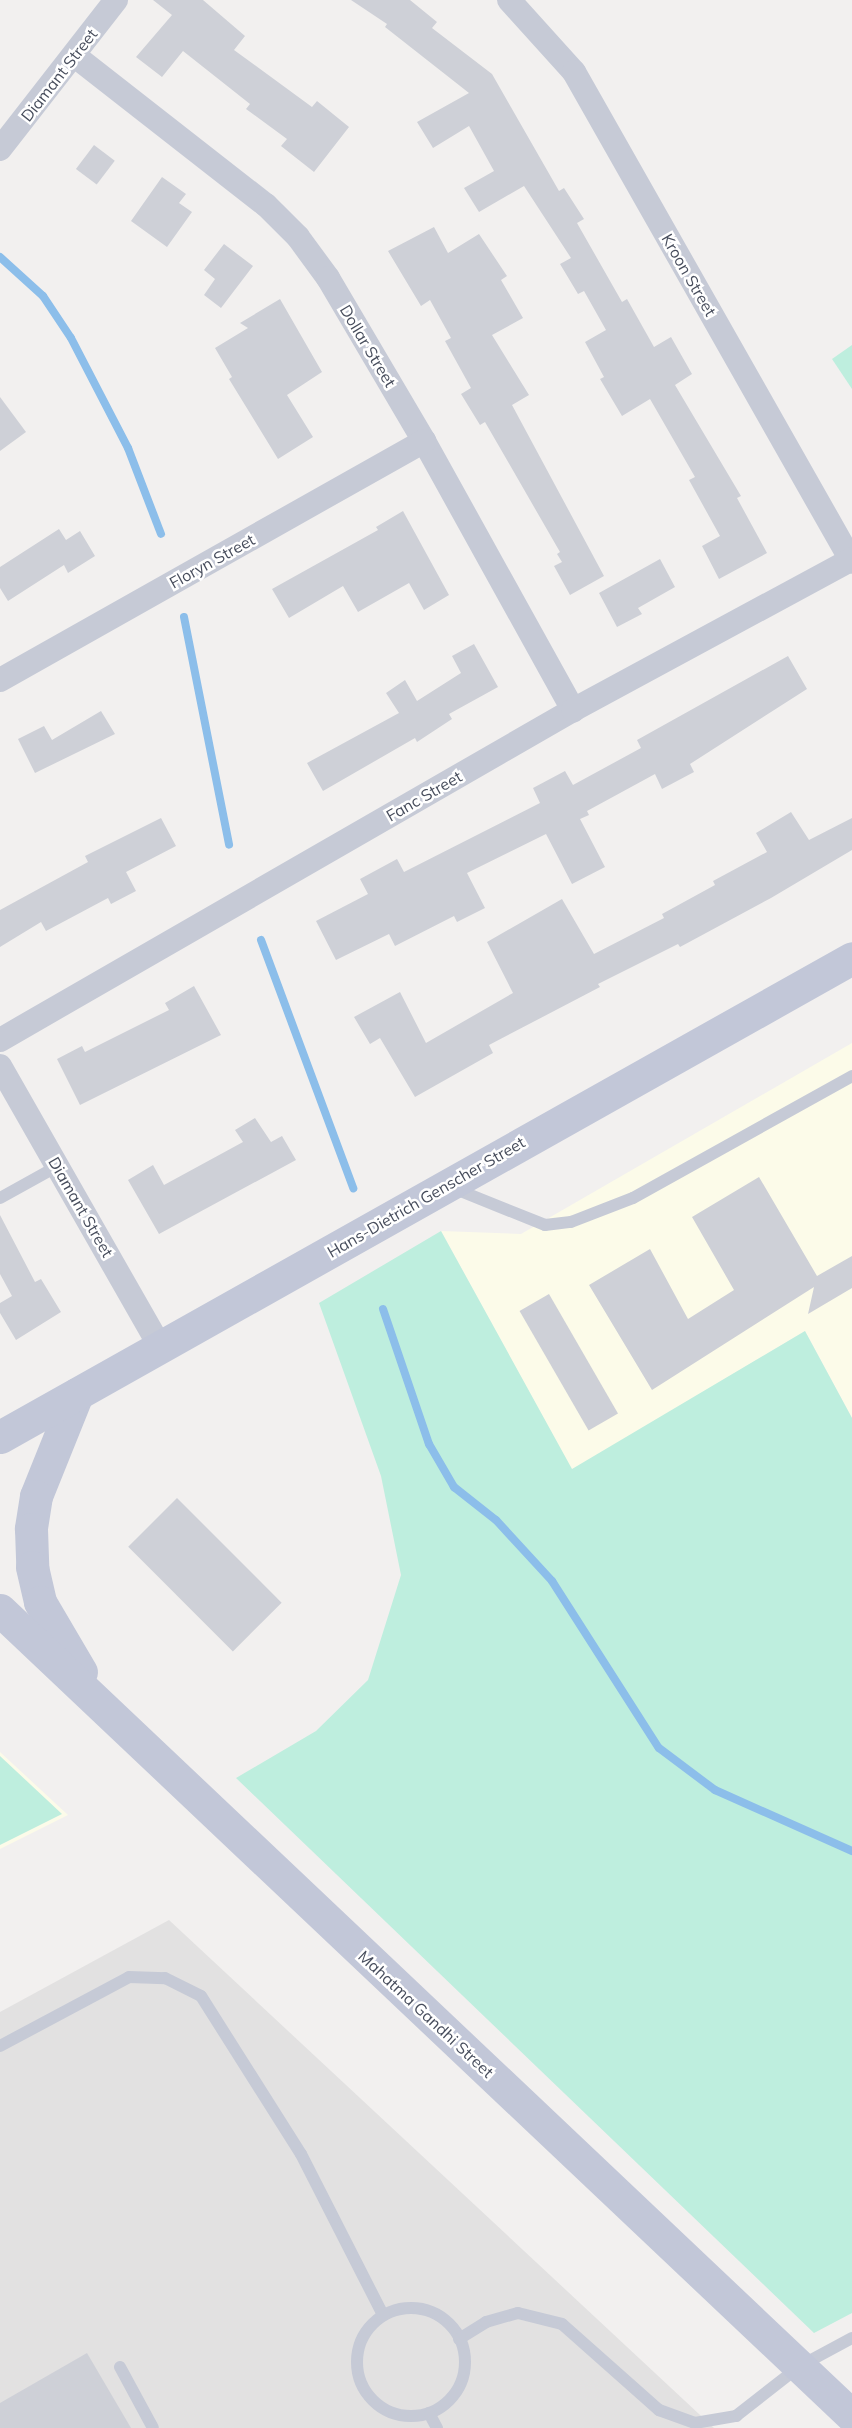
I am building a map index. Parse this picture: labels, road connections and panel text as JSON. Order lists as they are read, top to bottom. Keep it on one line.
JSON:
{"streets":{"street":["Diamant Street","Kroon Street","Dollar Street","Floryn Street","Fanc Street","Hans-Dietrich Genscher Street","Mahatma Gandhi Street"]},"crossings":[["Diamant Street","Dollar Street"],["Diamant Street","Hans-Dietrich Genscher Street"],["Kroon Street","Fanc Street"],["Dollar Street","Floryn Street"],["Dollar Street","Fanc Street"]]}
